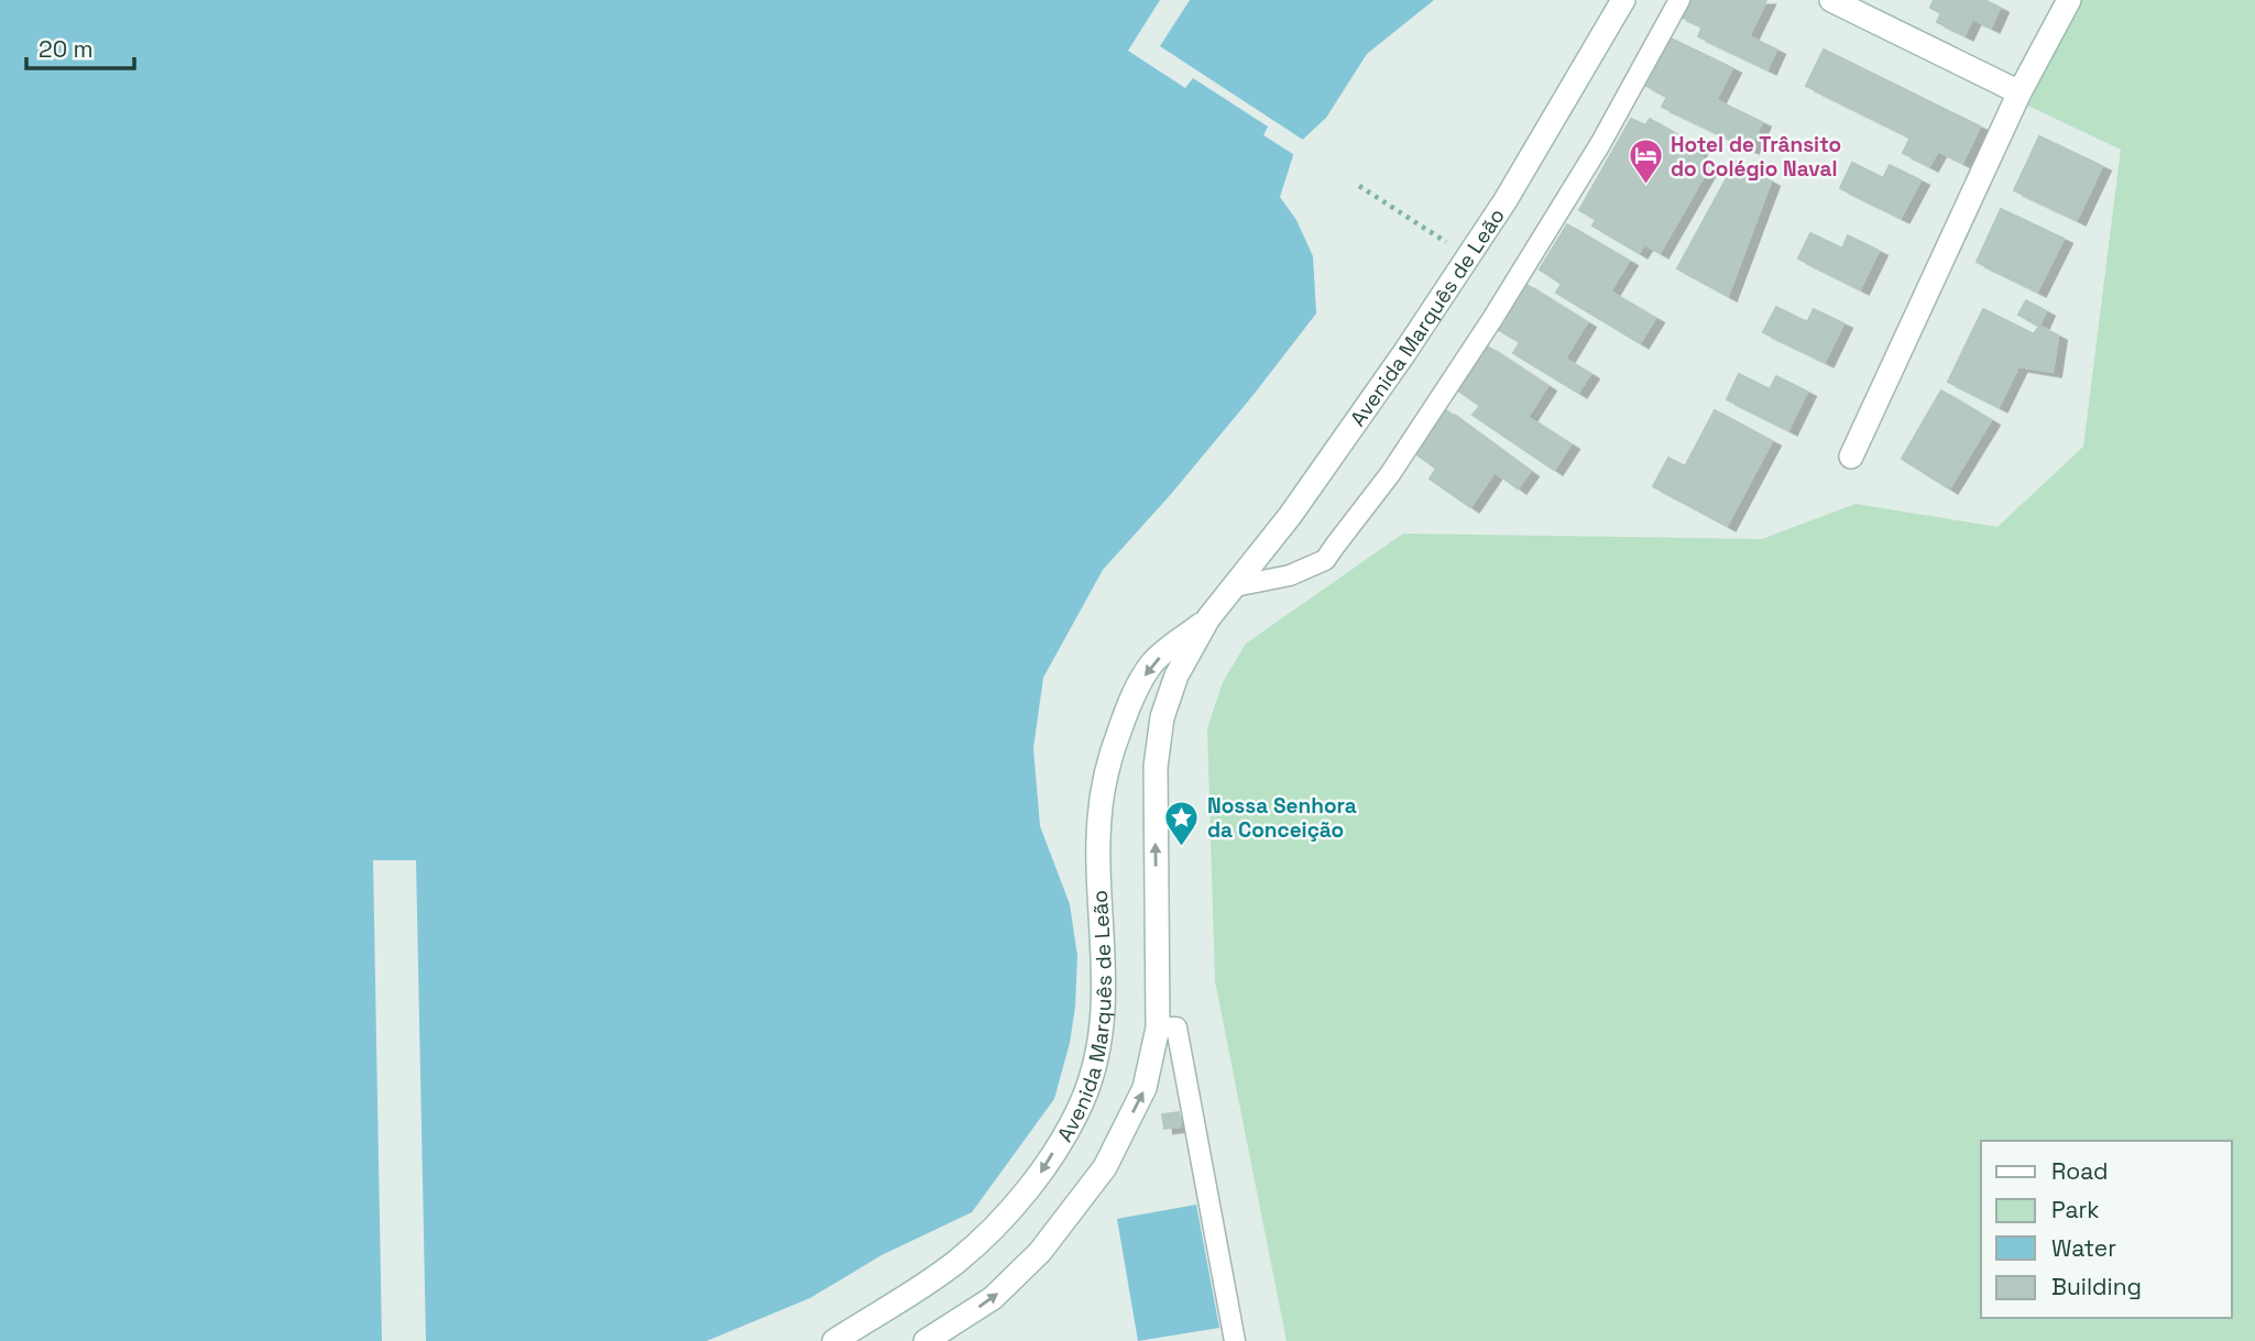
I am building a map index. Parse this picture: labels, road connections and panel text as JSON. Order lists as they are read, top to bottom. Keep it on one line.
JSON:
{"streets":{"main road":["Avenida Marquês de Leão"]},"places":{"hotel":["Hotel de Trânsito do Colégio Naval"],"place":["Nossa Senhora da Conceição"]},"legend":["Road","Park","Water","Building"],"scale_bar":"20 m"}
